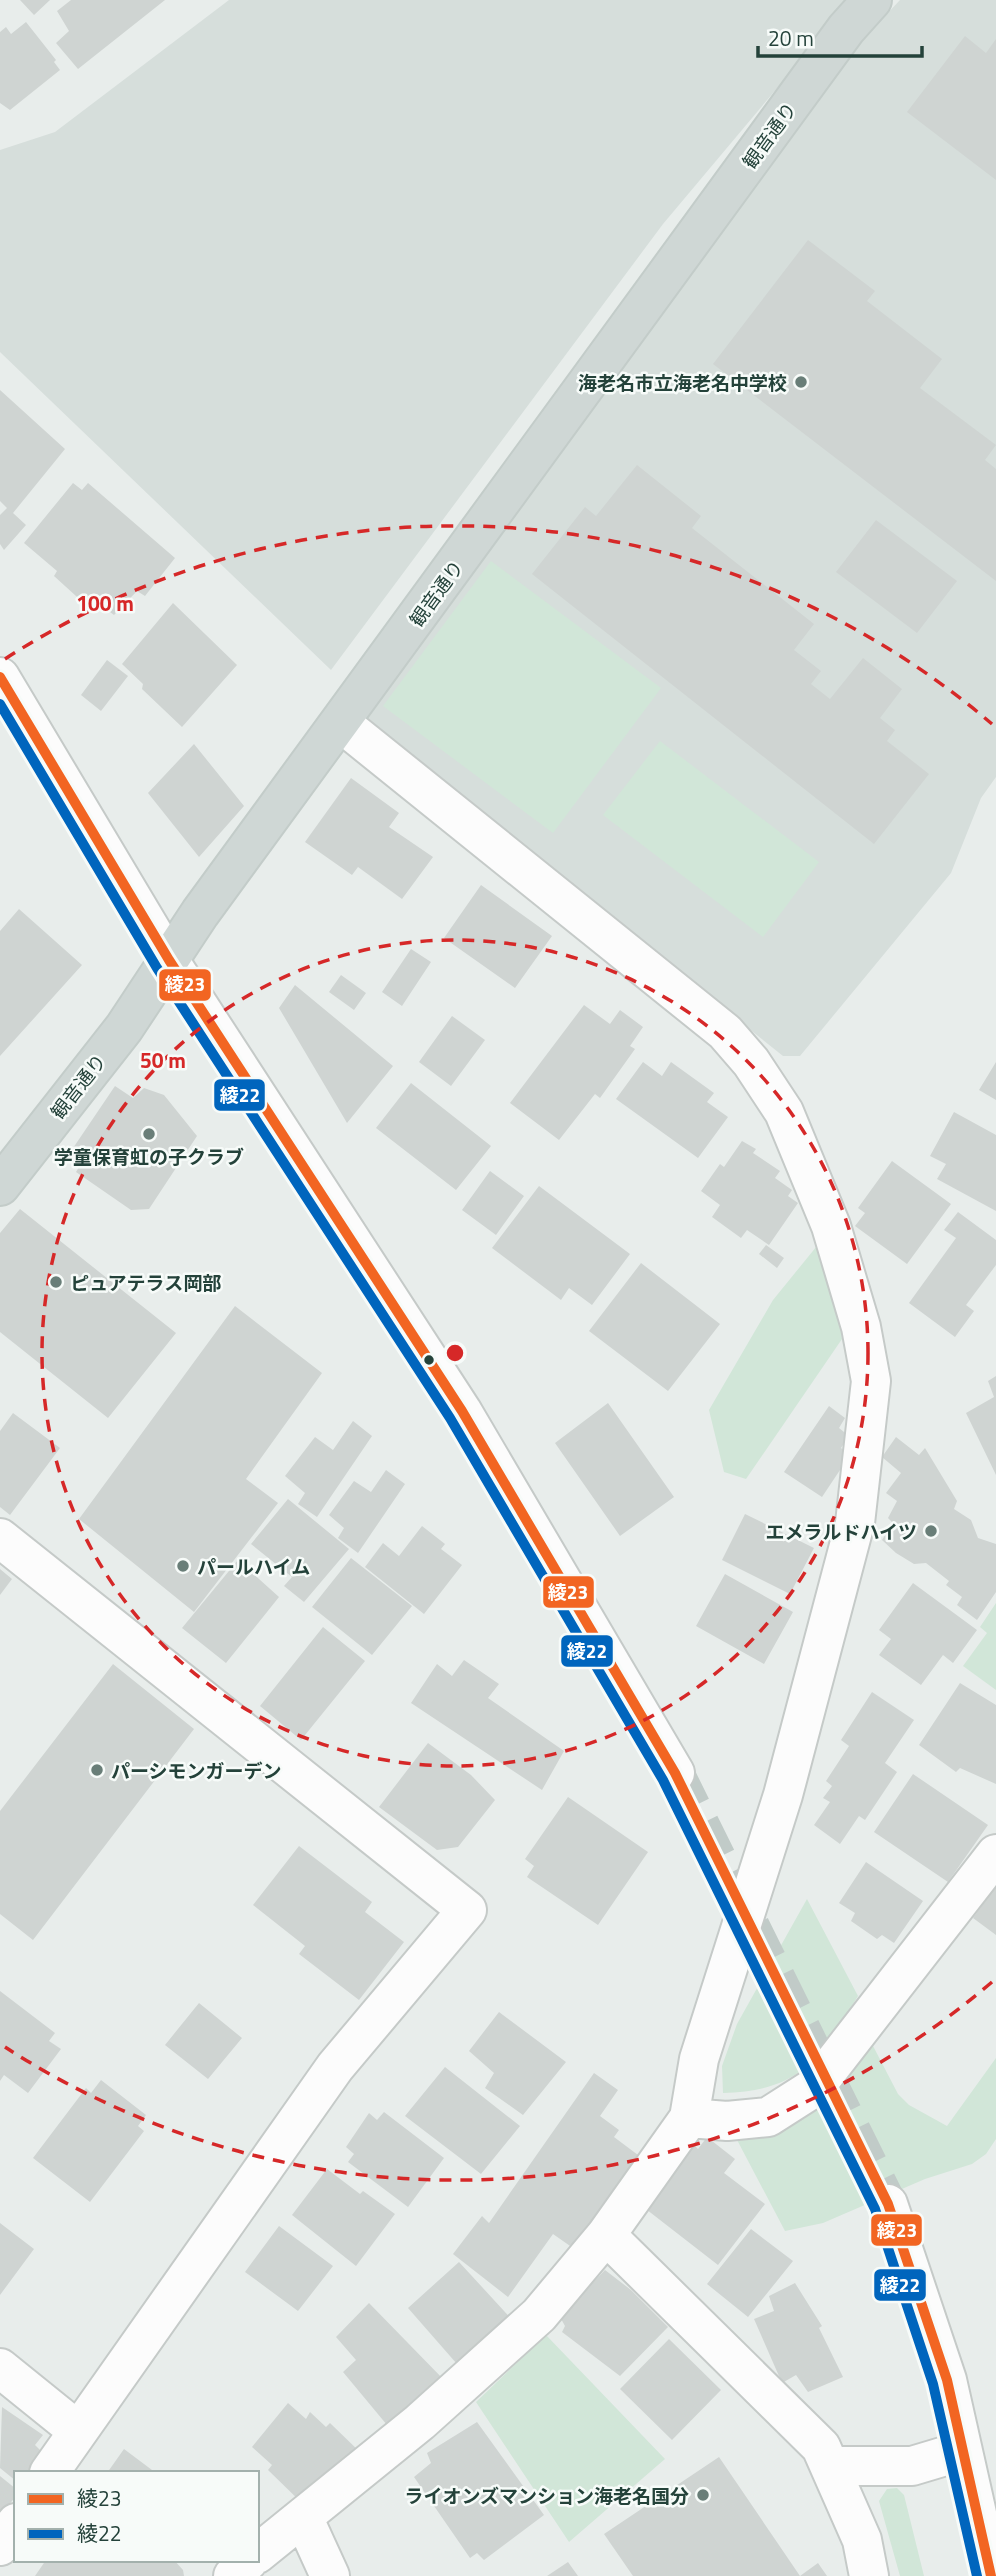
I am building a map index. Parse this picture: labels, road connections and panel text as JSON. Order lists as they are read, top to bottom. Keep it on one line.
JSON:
{"streets":{"main road":["観音通り"]},"places":["海老名市立海老名中学校","学童保育虹の子クラブ","ピュアテラス岡部","エメラルドハイツ","パールハイム","パーシモンガーデン","ライオンズマンション海老名国分"],"lines":["transit line 綾23","transit line 綾22"],"legend":["綾23","綾22"],"scale_bar":"20 m","rings":["100 m","50 m"]}
